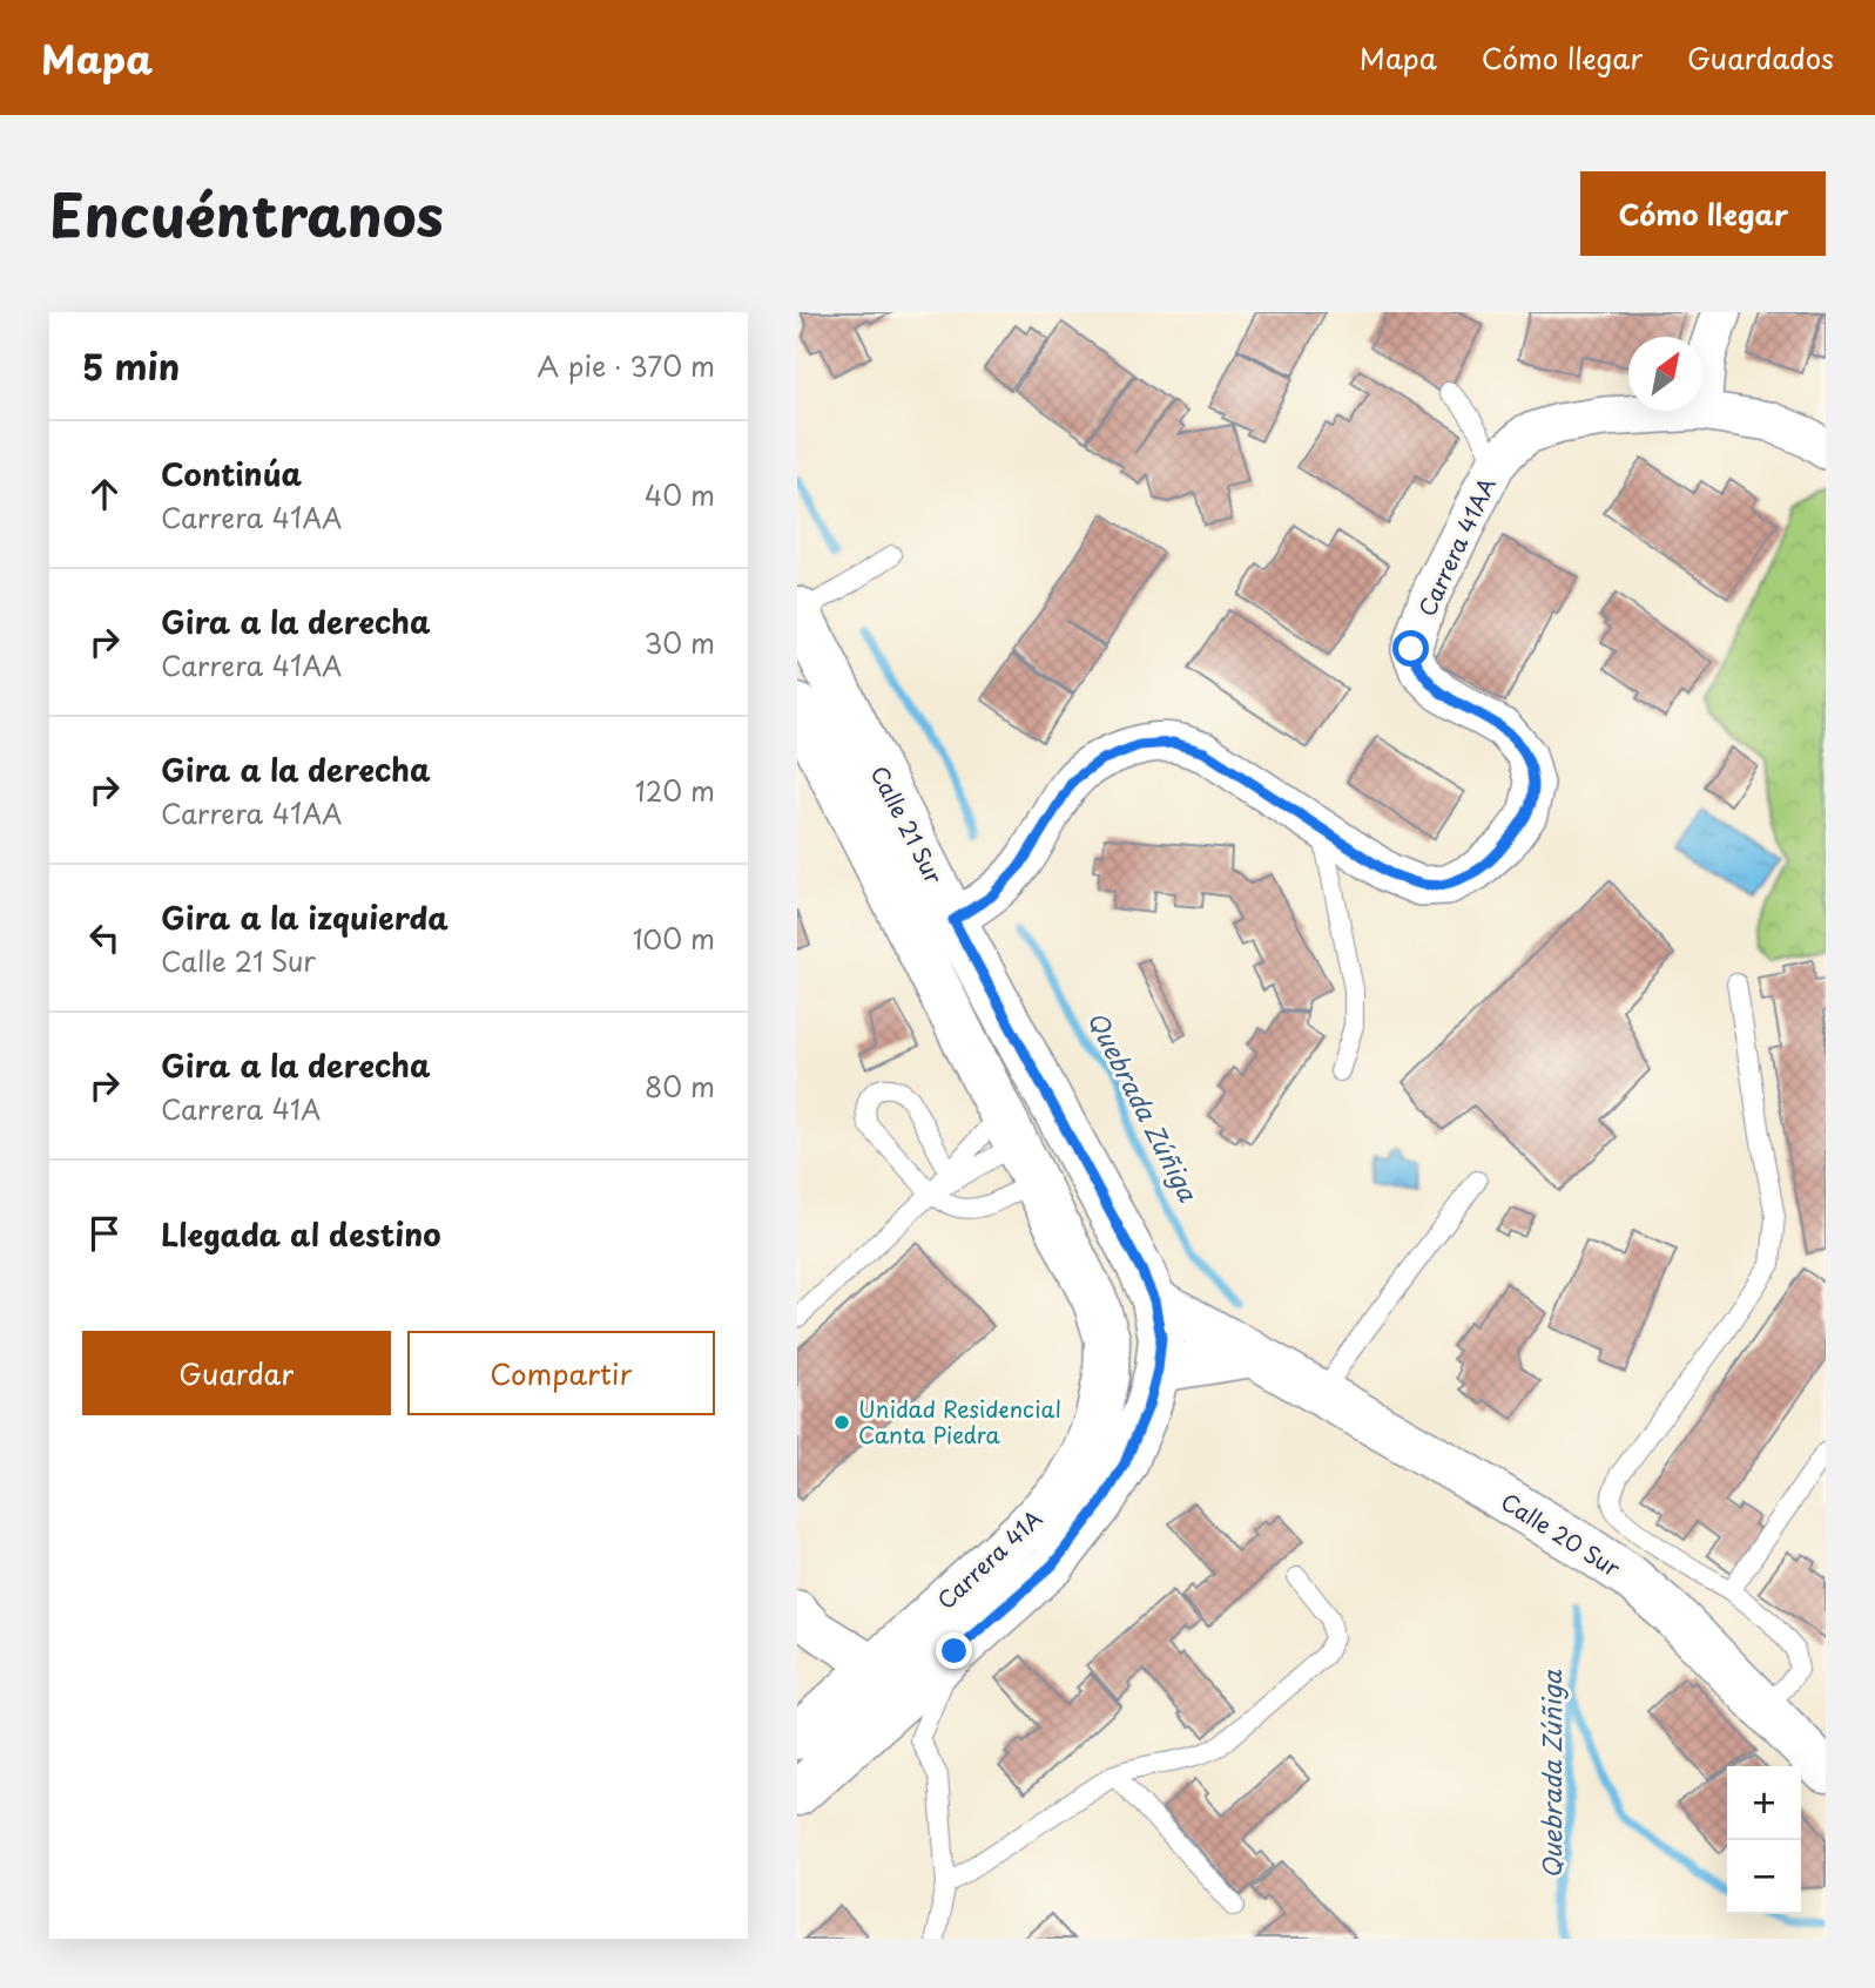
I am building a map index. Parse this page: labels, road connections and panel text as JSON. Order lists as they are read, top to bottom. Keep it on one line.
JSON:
{"streets":{"street":["Carrera 41AA","Calle 21 Sur","Calle 20 Sur","Carrera 41A"]},"crossings":[["Carrera 41AA","Calle 21 Sur"],["Calle 21 Sur","Calle 20 Sur"],["Calle 21 Sur","Carrera 41A"],["Calle 20 Sur","Carrera 41A"]],"water":["Quebrada Zúñiga"],"places":["Unidad Residencial Canta Piedra"],"north":"top right","page":{"header":"Mapa","nav":["Mapa","Cómo llegar","Guardados"],"title":"Encuéntranos","buttons":["Cómo llegar",["Guardar","Compartir"]],"heading":["5 min","A pie · 370 m"],"list":[["Continúa","Carrera 41AA","40 m"],["Gira a la derecha","Carrera 41AA","30 m"],["Gira a la derecha","Carrera 41AA","120 m"],["Gira a la izquierda","Calle 21 Sur","100 m"],["Gira a la derecha","Carrera 41A","80 m"],"Llegada al destino"],"map_buttons":["+","−"]}}
